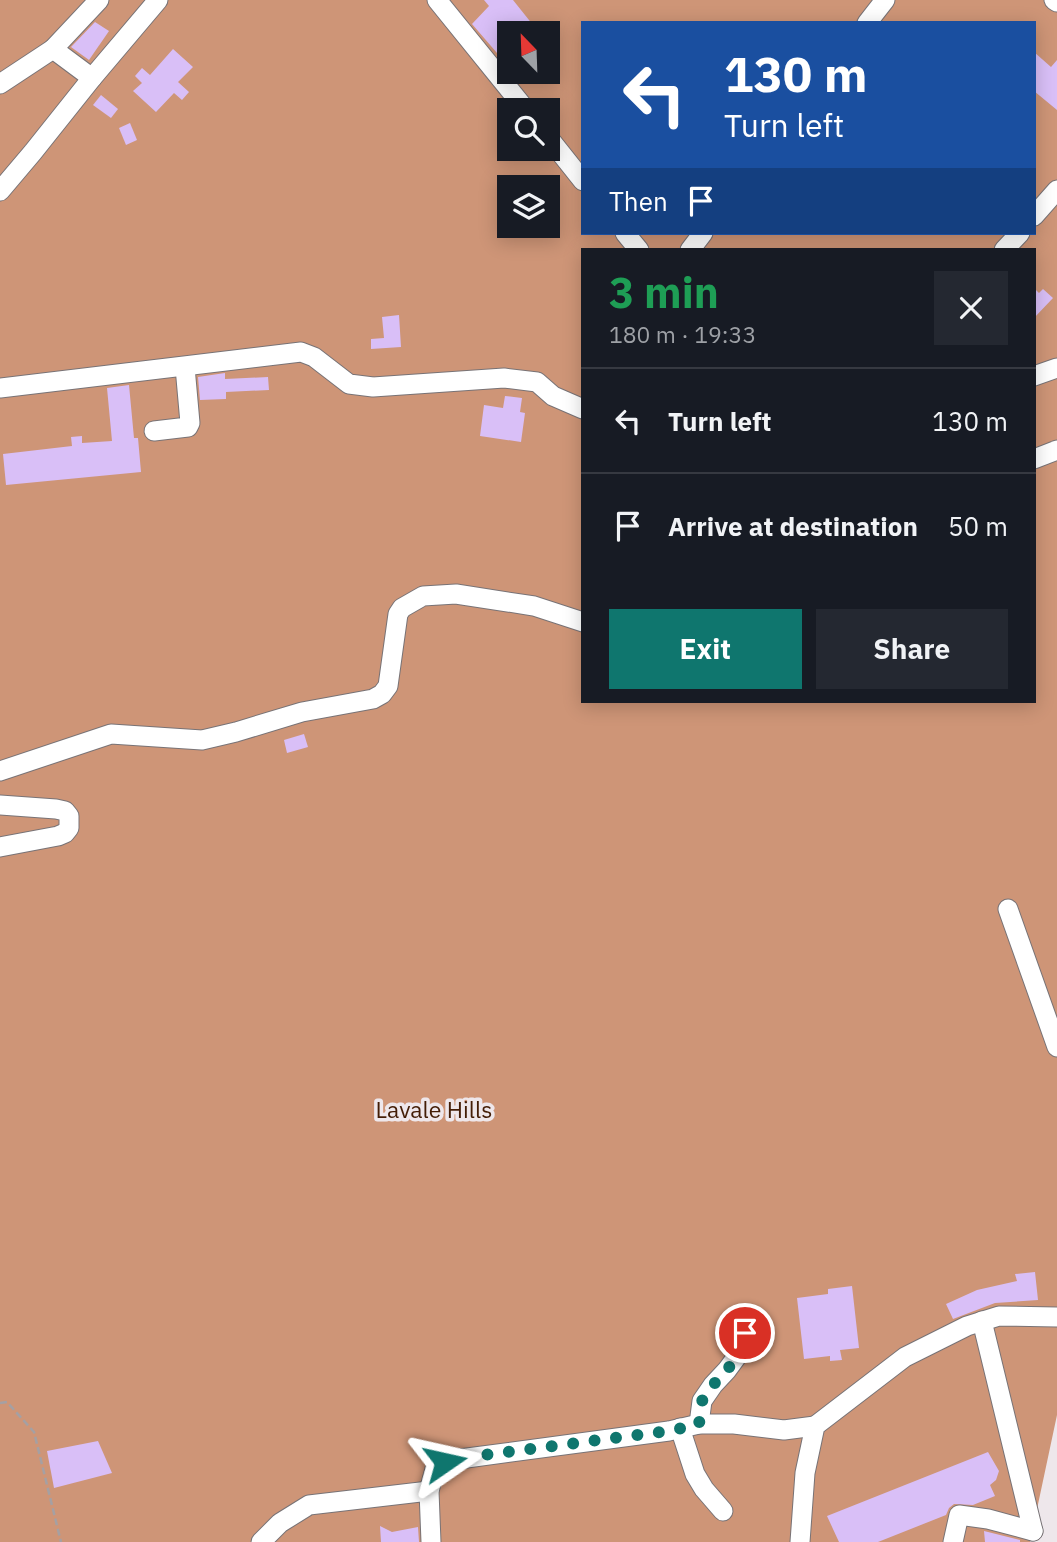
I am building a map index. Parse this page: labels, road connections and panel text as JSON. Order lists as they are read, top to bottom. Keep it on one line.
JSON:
{"parks":["Lavale Hills"],"north":"top left","page":{"turn":["130 m","Turn left"],"then":"Then","heading":["3 min","180 m · 19:33"],"list":[{"name":"Turn left","value":"130 m"},{"name":"Arrive at destination","value":"50 m"}],"buttons":["Exit","Share"]}}
